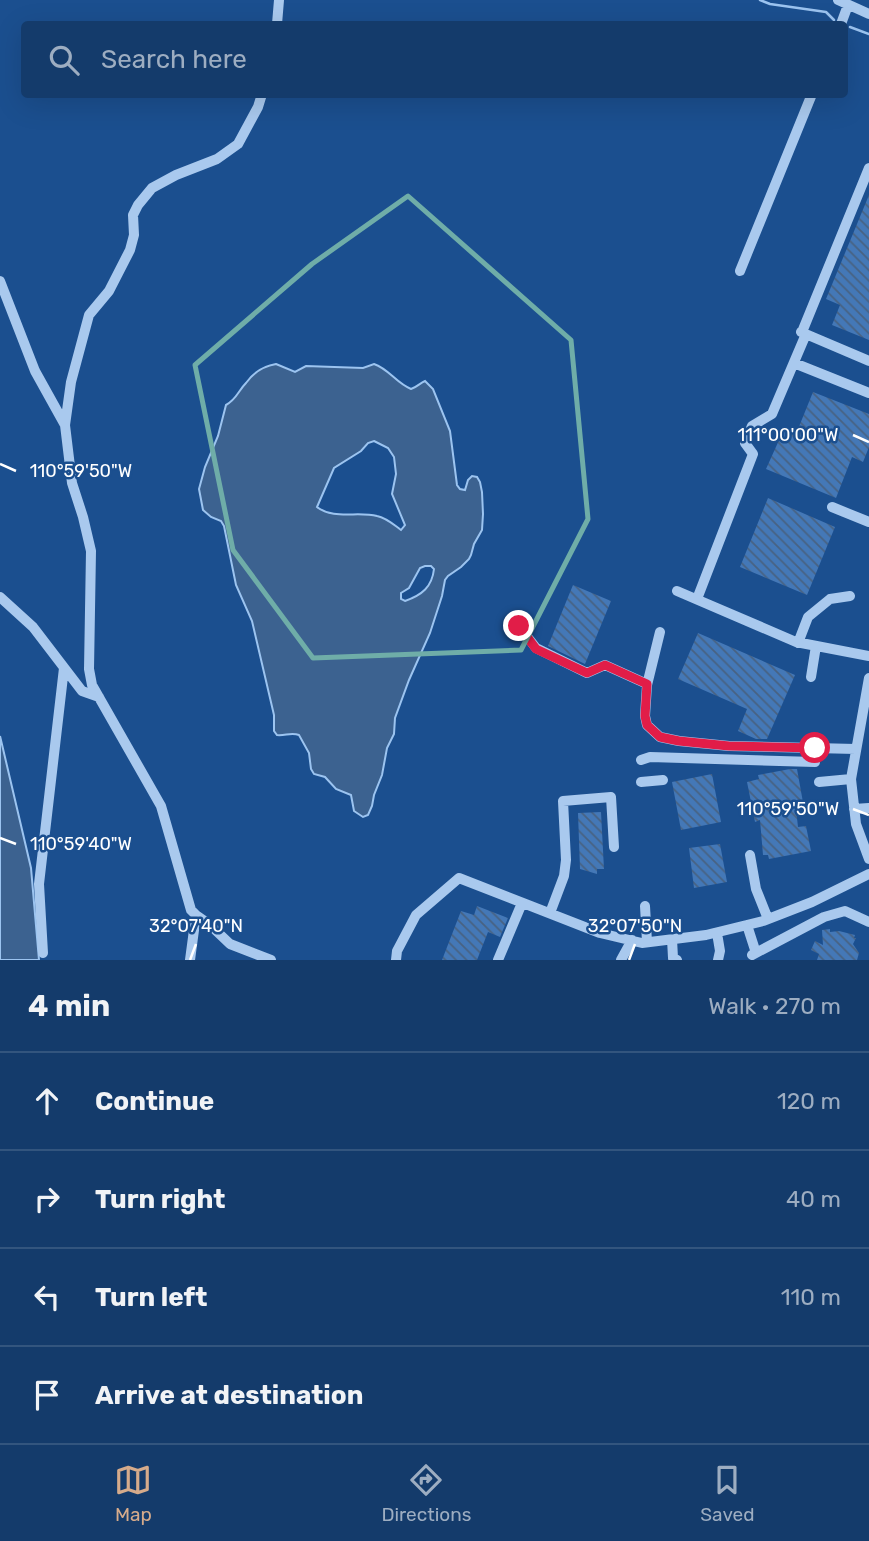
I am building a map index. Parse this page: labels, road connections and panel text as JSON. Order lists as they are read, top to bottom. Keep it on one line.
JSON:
{"page":{"search":"Search here","heading":["4 min","Walk · 270 m"],"list":[["Continue","120 m"],["Turn right","40 m"],["Turn left","110 m"],"Arrive at destination"],"nav":["Map","Directions","Saved"]},"coordinates":["111°00'00\"W","110°59'50\"W","110°59'40\"W","32°07'40\"N","32°07'50\"N"]}
